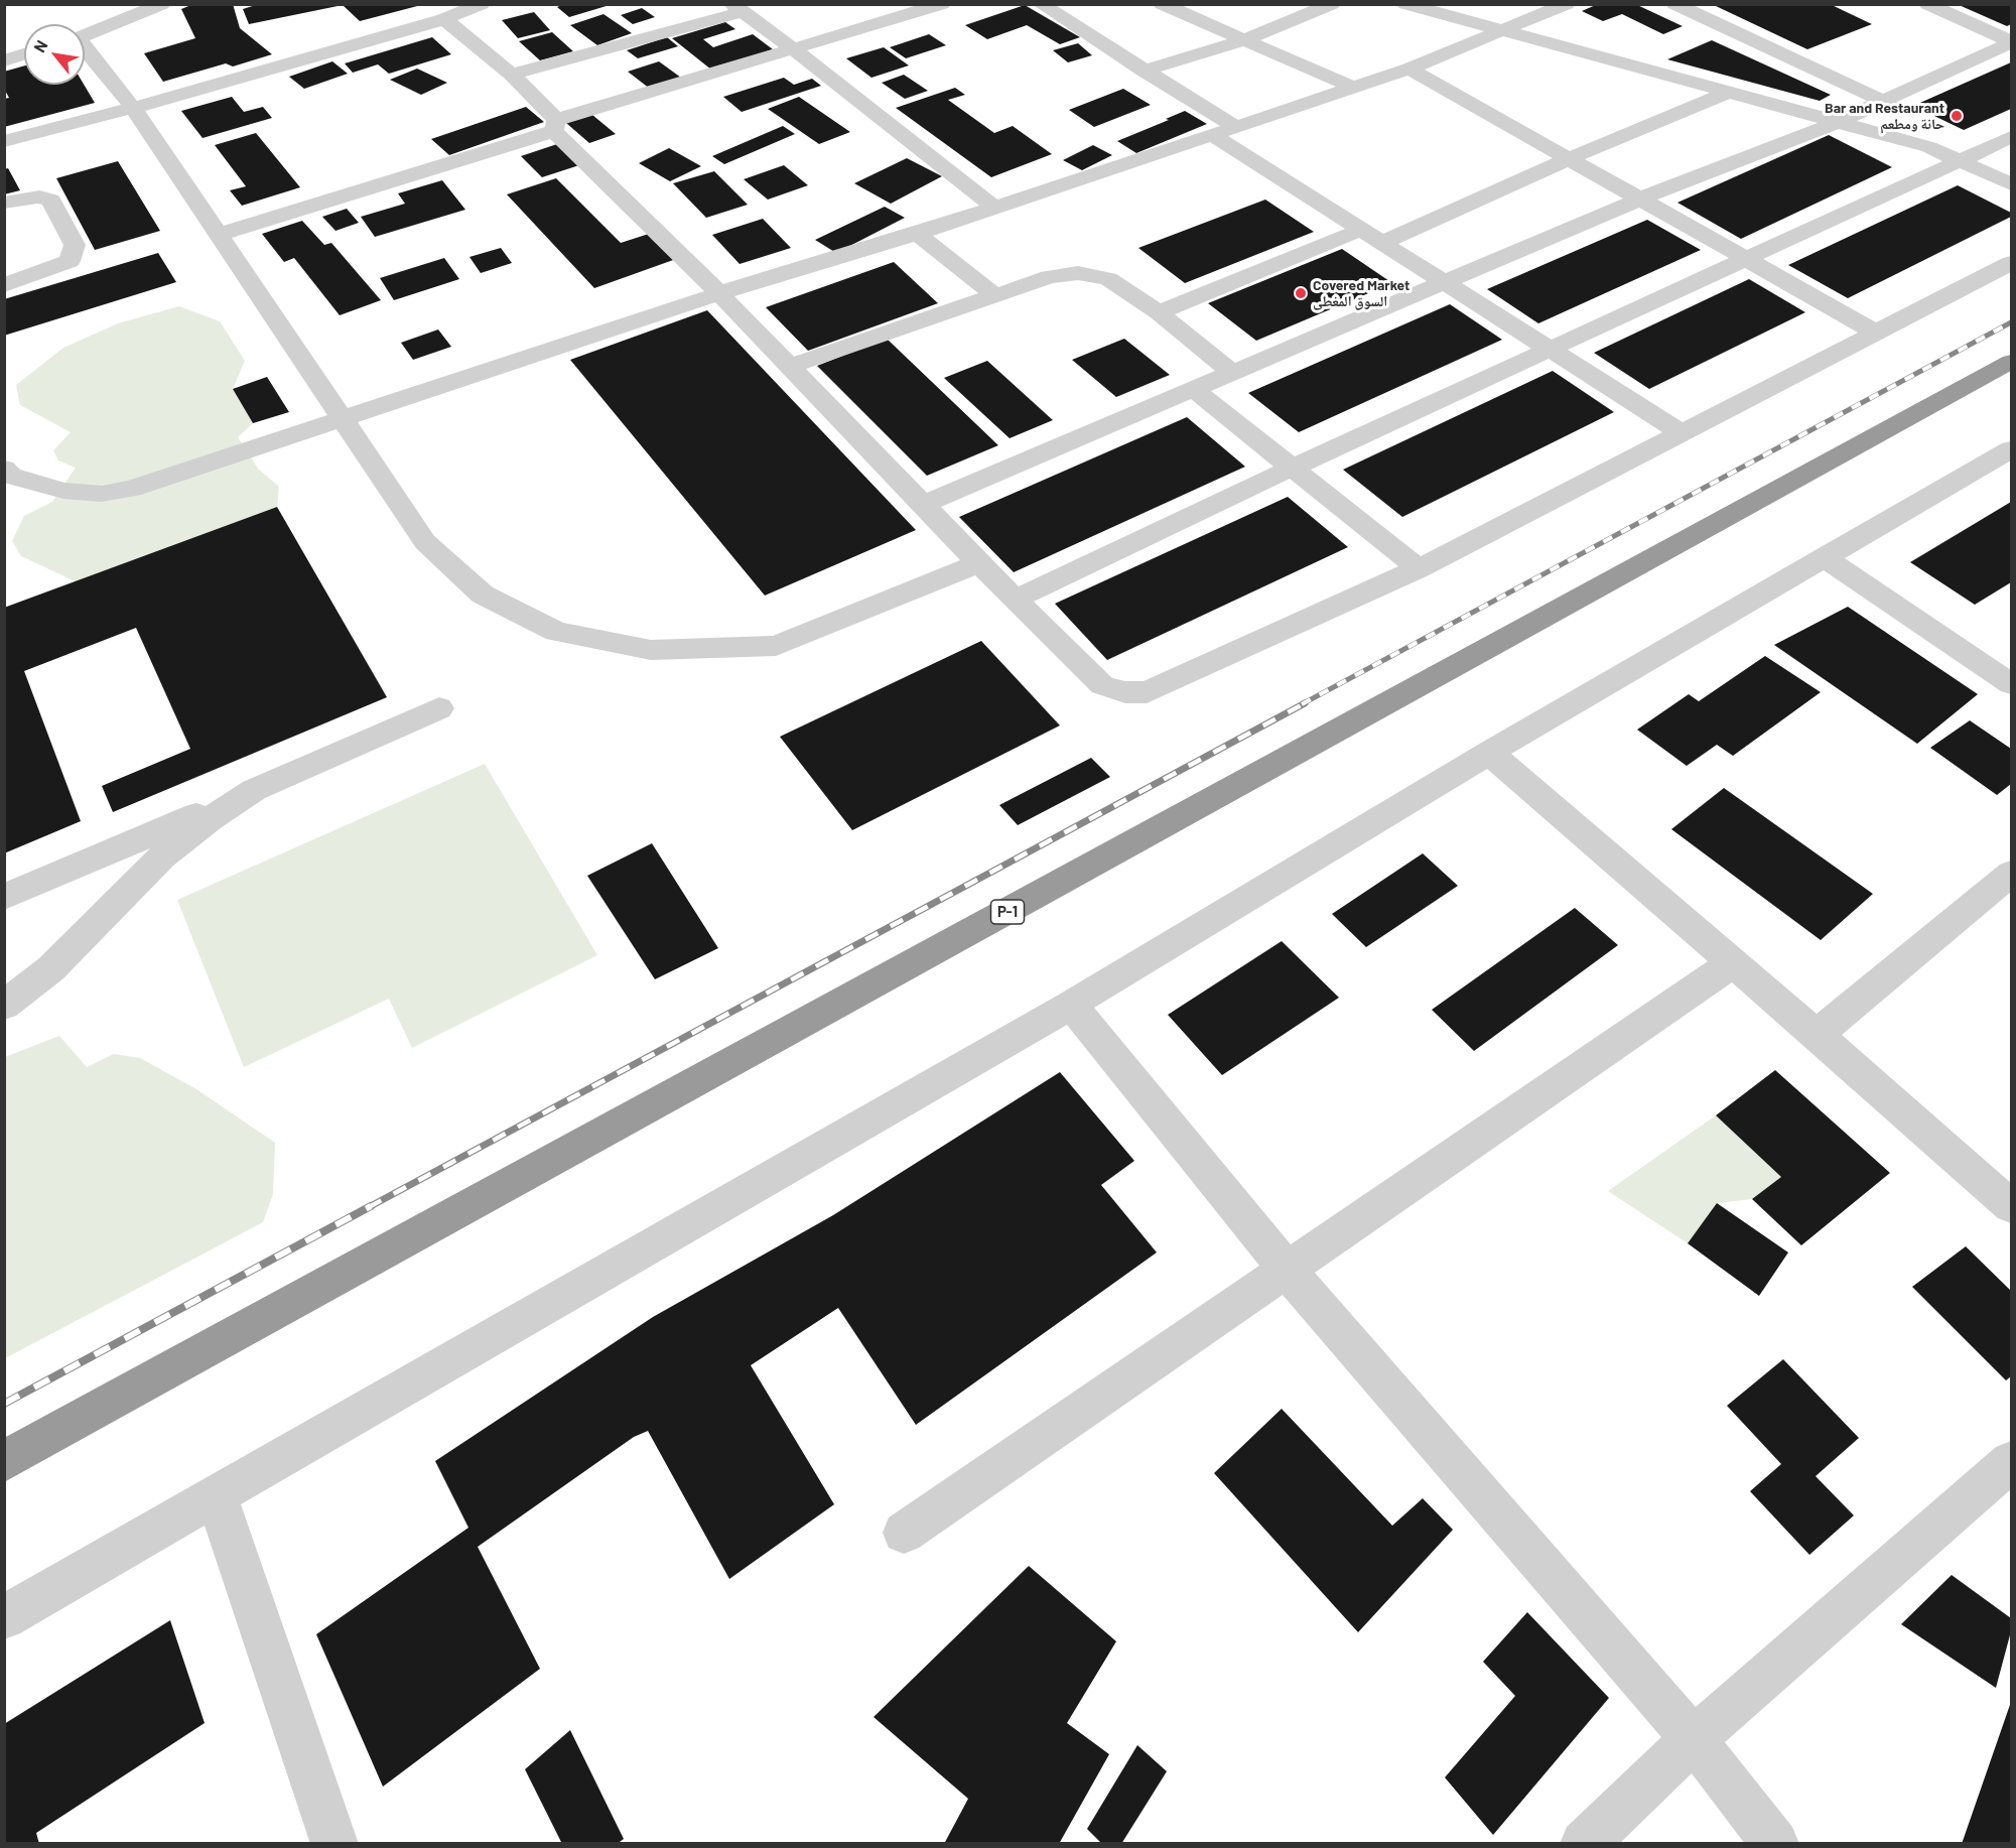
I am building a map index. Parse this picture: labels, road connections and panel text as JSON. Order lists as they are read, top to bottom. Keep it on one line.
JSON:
{"streets":{"highway":["P-1"]},"places":["Bar and Restaurant حانة ومطعم","Covered Market السوق المغطى"],"north":"top left"}
